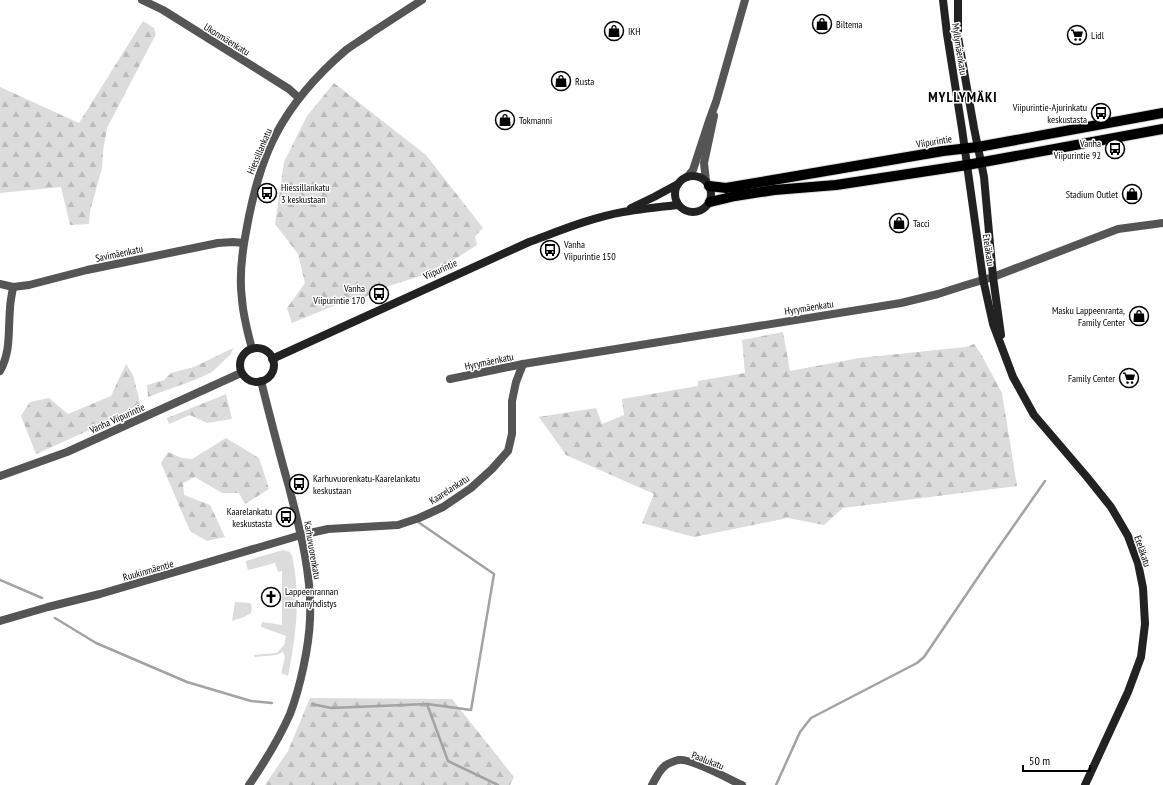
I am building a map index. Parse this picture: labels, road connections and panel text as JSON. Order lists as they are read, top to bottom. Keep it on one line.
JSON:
{"streets":{"main road":["Myllymäenkatu","Viipurintie","Eteläkatu"],"street":["Ukonmäenkatu","Hiessillankatu","Savimäenkatu","Hyrymäenkatu","Vanha Viipurintie","Kaarelankatu","Karhuvuorenkatu","Ruukinmäentie","Paalukatu"]},"crossings":[["Ukonmäenkatu","Hiessillankatu"],["Myllymäenkatu","Viipurintie"],["Myllymäenkatu","Eteläkatu"],["Viipurintie","Hiessillankatu"],["Viipurintie","Eteläkatu"],["Viipurintie","Vanha Viipurintie"],["Viipurintie","Karhuvuorenkatu"],["Hiessillankatu","Savimäenkatu"],["Hiessillankatu","Vanha Viipurintie"],["Hiessillankatu","Karhuvuorenkatu"],["Eteläkatu","Hyrymäenkatu"],["Hyrymäenkatu","Kaarelankatu"],["Vanha Viipurintie","Karhuvuorenkatu"],["Kaarelankatu","Karhuvuorenkatu"],["Kaarelankatu","Ruukinmäentie"],["Karhuvuorenkatu","Ruukinmäentie"]],"districts":["MYLLYMÄKI"],"places":{"shop":["Biltema","IKH","Rusta","Tokmanni","Stadium Outlet","Tacci","Masku Lappeenranta, Family Center"],"supermarket":["Lidl","Family Center"],"bus stop":["Viipurintie-Ajurinkatu keskustasta","Vanha Viipurintie 92","Hiessillankatu 3 keskustaan","Vanha Viipurintie 150","Vanha Viipurintie 170","Karhuvuorenkatu-Kaarelankatu keskustaan","Kaarelankatu keskustasta"],"church":["Lappeenrannan rauhanyhdistys"]},"scale_bar":"50 m"}
